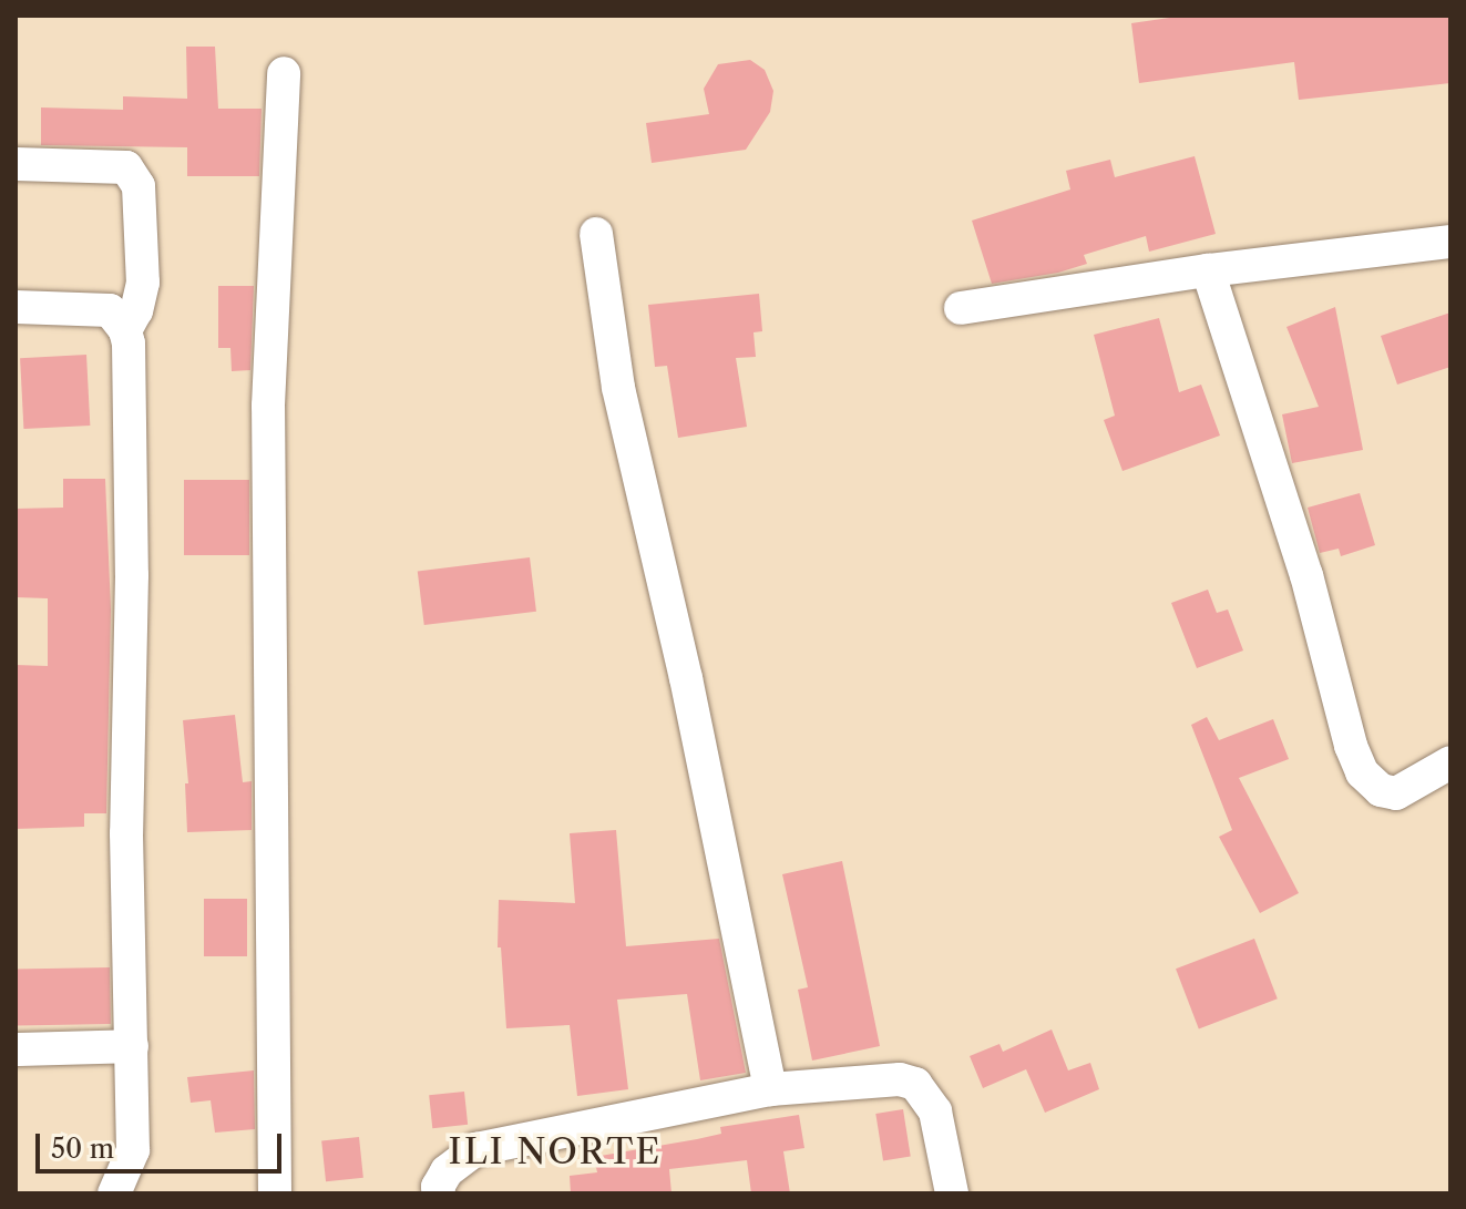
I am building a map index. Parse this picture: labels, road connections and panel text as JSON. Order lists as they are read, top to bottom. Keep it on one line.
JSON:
{"districts":["ILI NORTE"],"scale_bar":"50 m"}
